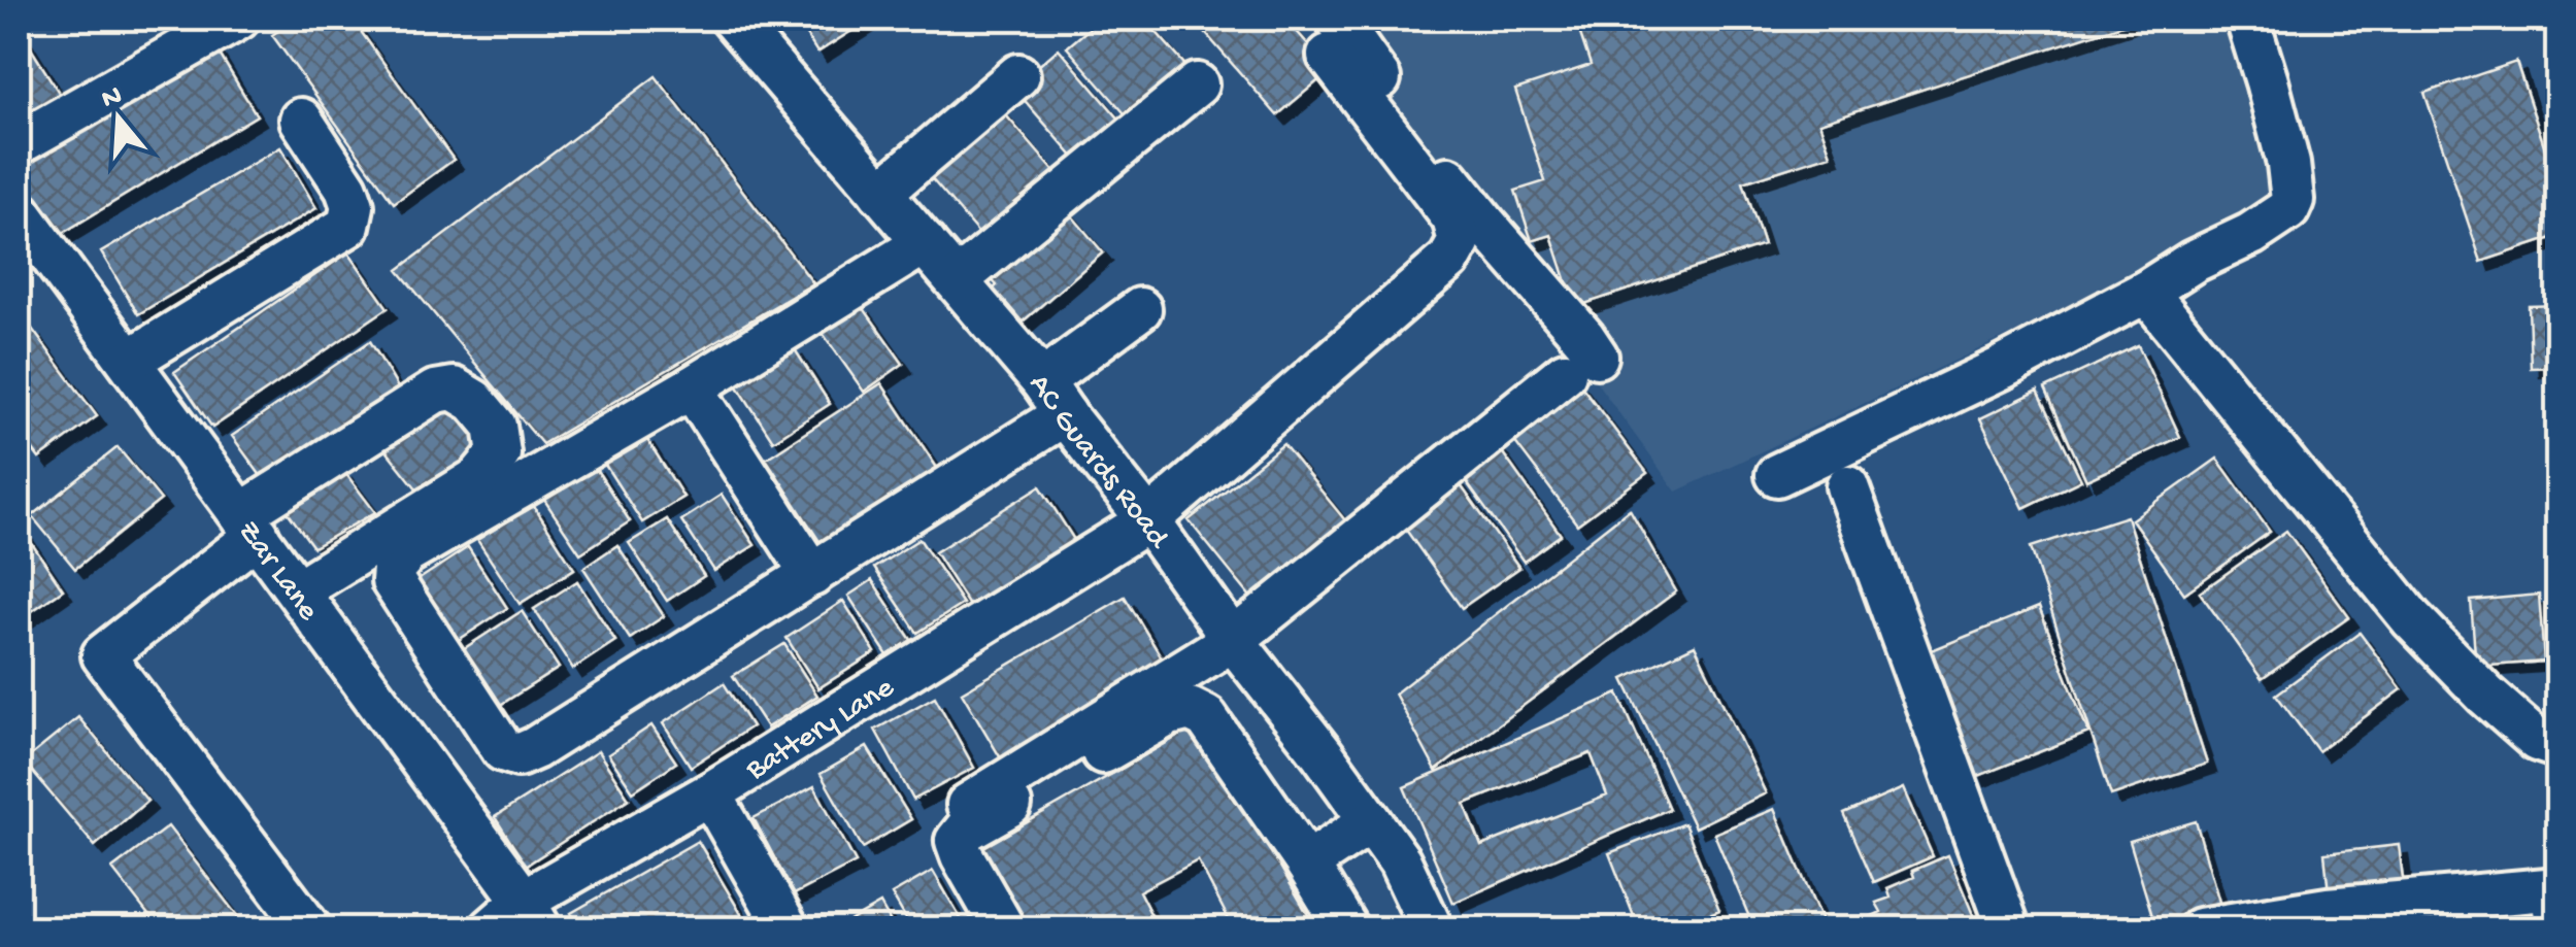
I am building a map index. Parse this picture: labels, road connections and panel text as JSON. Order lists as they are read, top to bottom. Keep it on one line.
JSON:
{"streets":{"street":["AC Guards Road","Zar Lane","Battery Lane"]},"crossings":[["AC Guards Road","Battery Lane"],["Zar Lane","Battery Lane"]],"north":"top"}
